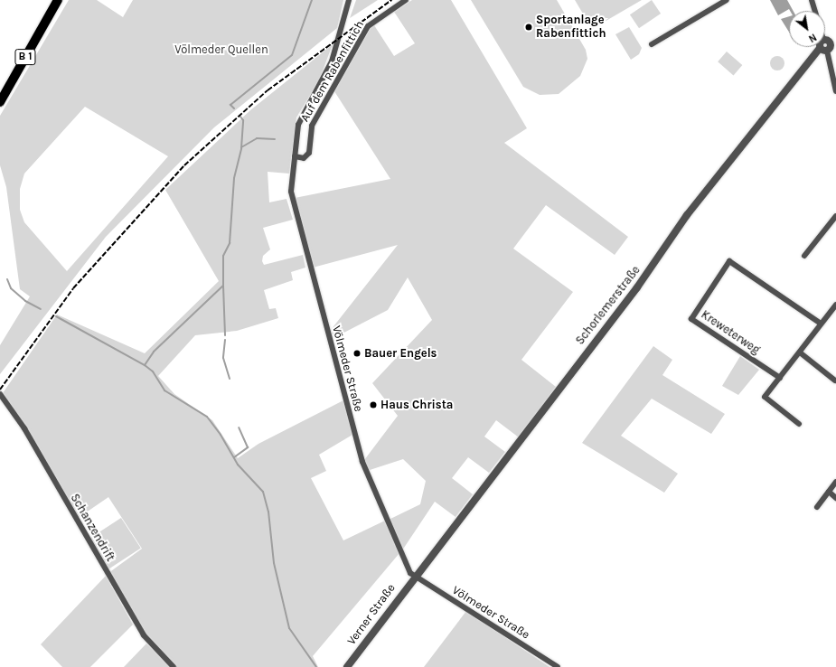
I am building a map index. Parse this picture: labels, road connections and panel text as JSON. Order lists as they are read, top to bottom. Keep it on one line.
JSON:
{"streets":{"main road":["B 1"],"street":["Auf dem Rabenfittich","Schorlemerstraße","Kreweterweg","Völmeder Straße","Schanzendrift","Verner Straße"]},"crossings":[["Auf dem Rabenfittich","Völmeder Straße"],["Schorlemerstraße","Völmeder Straße"],["Schorlemerstraße","Verner Straße"],["Völmeder Straße","Verner Straße"]],"parks":["Völmeder Quellen"],"places":["Sportanlage Rabenfittich","Bauer Engels","Haus Christa"],"north":"bottom right"}
